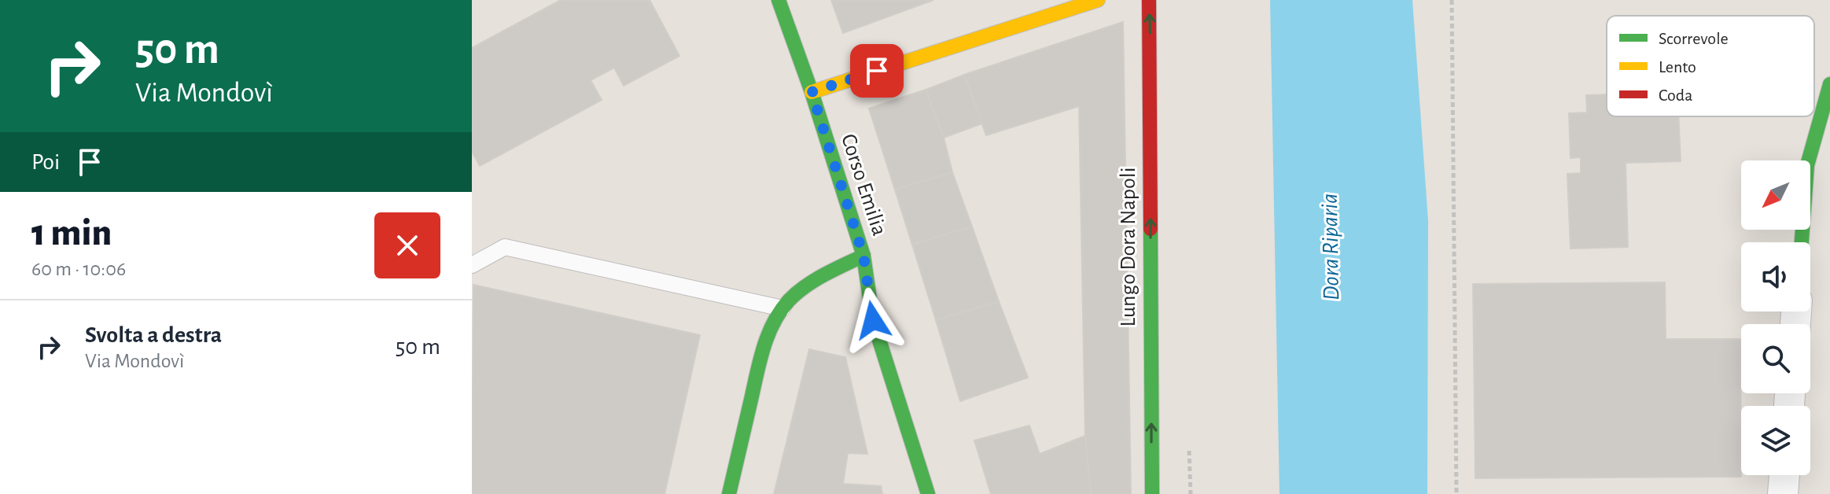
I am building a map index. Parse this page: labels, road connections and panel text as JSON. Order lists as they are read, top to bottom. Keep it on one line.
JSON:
{"streets":{"street":["Corso Emilia","Lungo Dora Napoli"]},"one_way":["Lungo Dora Napoli"],"water":["Dora Riparia"],"legend":["Scorrevole","Lento","Coda"],"north":"bottom left","page":{"turn":["50 m","Via Mondovì"],"then":"Poi","heading":["1 min","60 m · 10:06"],"list":[{"name":"Svolta a destra","note":"Via Mondovì","value":"50 m"}]}}
